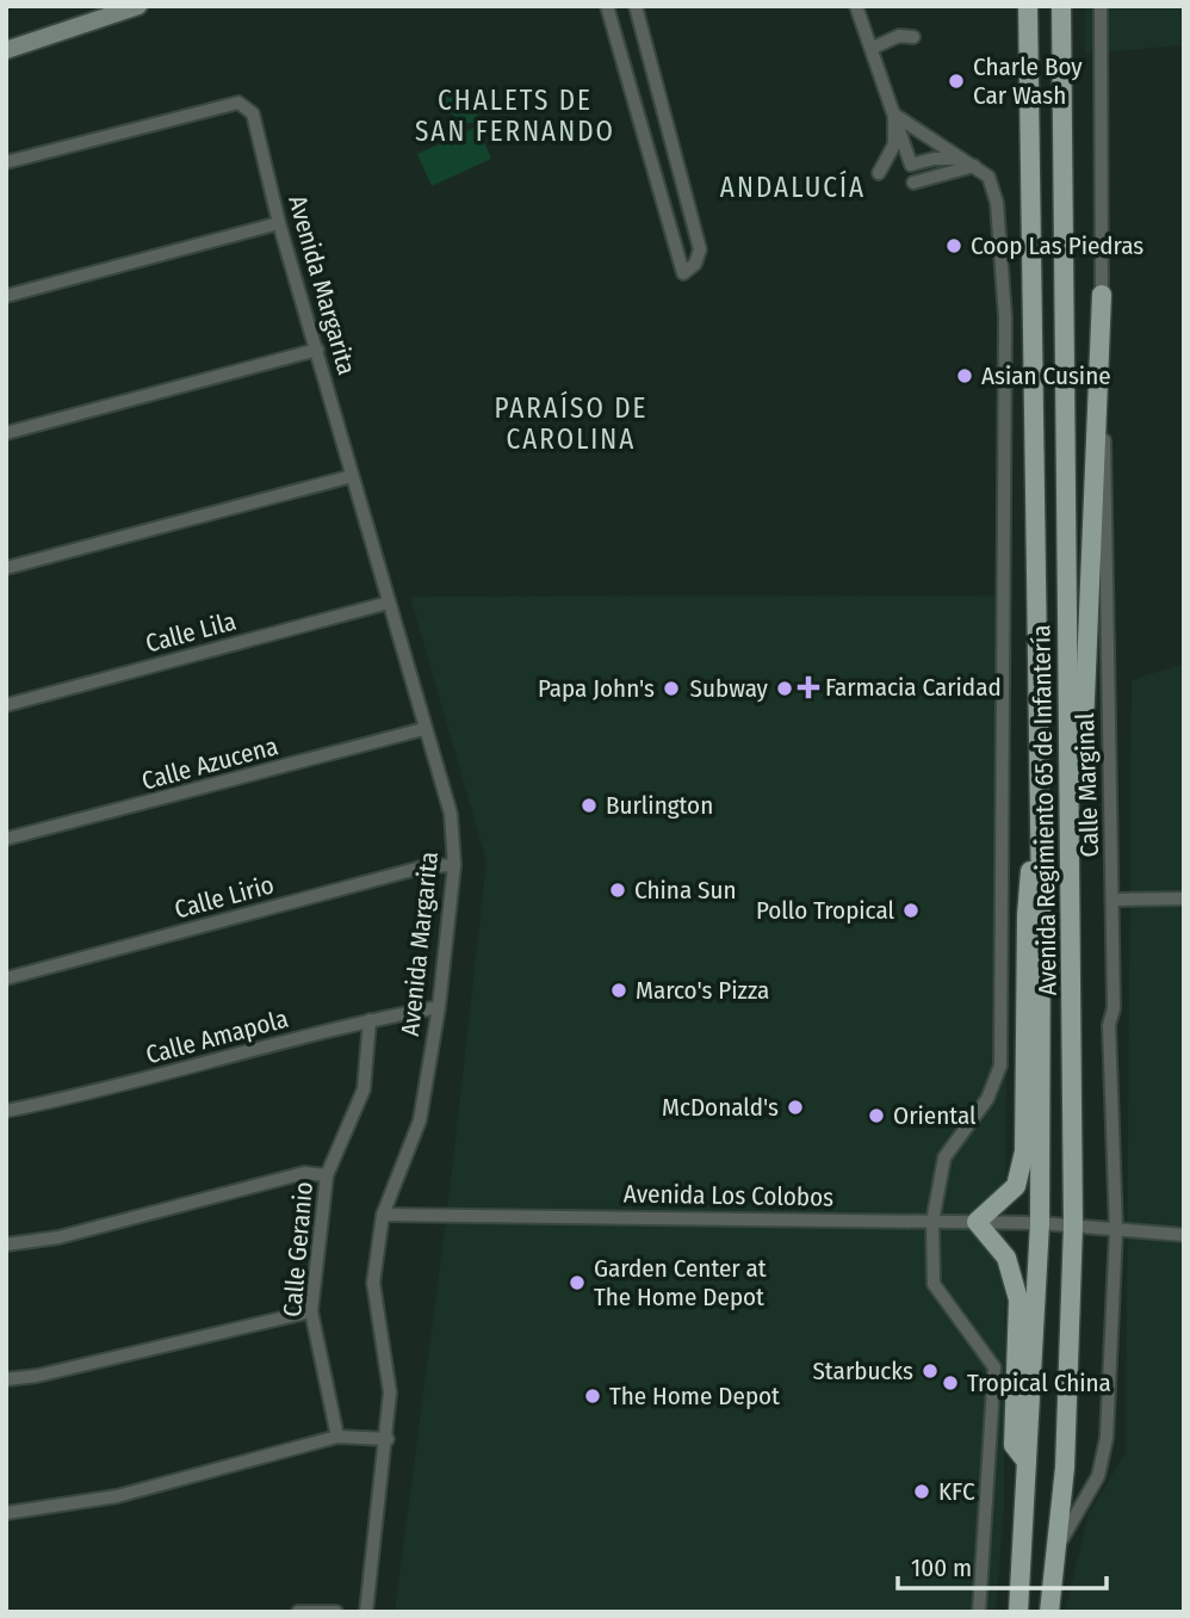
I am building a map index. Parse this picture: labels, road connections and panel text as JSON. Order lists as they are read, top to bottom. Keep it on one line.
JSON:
{"streets":{"main road":["Avenida Regimiento 65 de Infantería"],"street":["Avenida Margarita","Calle Lila","Calle Azucena","Calle Marginal","Calle Lirio","Calle Amapola","Avenida Los Colobos","Calle Geranio"]},"crossings":[["Avenida Margarita","Calle Lila"],["Avenida Margarita","Calle Azucena"],["Avenida Margarita","Calle Lirio"],["Avenida Margarita","Calle Amapola"],["Avenida Margarita","Avenida Los Colobos"],["Calle Marginal","Avenida Regimiento 65 de Infantería"],["Calle Marginal","Avenida Los Colobos"],["Avenida Regimiento 65 de Infantería","Avenida Los Colobos"],["Calle Amapola","Calle Geranio"]],"districts":["CHALETS DE SAN FERNANDO","ANDALUCÍA","PARAÍSO DE CAROLINA"],"places":{"other":["Charle Boy Car Wash","Coop Las Piedras","Asian Cusine","Papa John's","Subway","Burlington","China Sun","Pollo Tropical","Marco's Pizza","McDonald's","Oriental","Garden Center at The Home Depot","Starbucks","Tropical China","The Home Depot","KFC"],"health":["Farmacia Caridad"]},"scale_bar":"100 m"}
